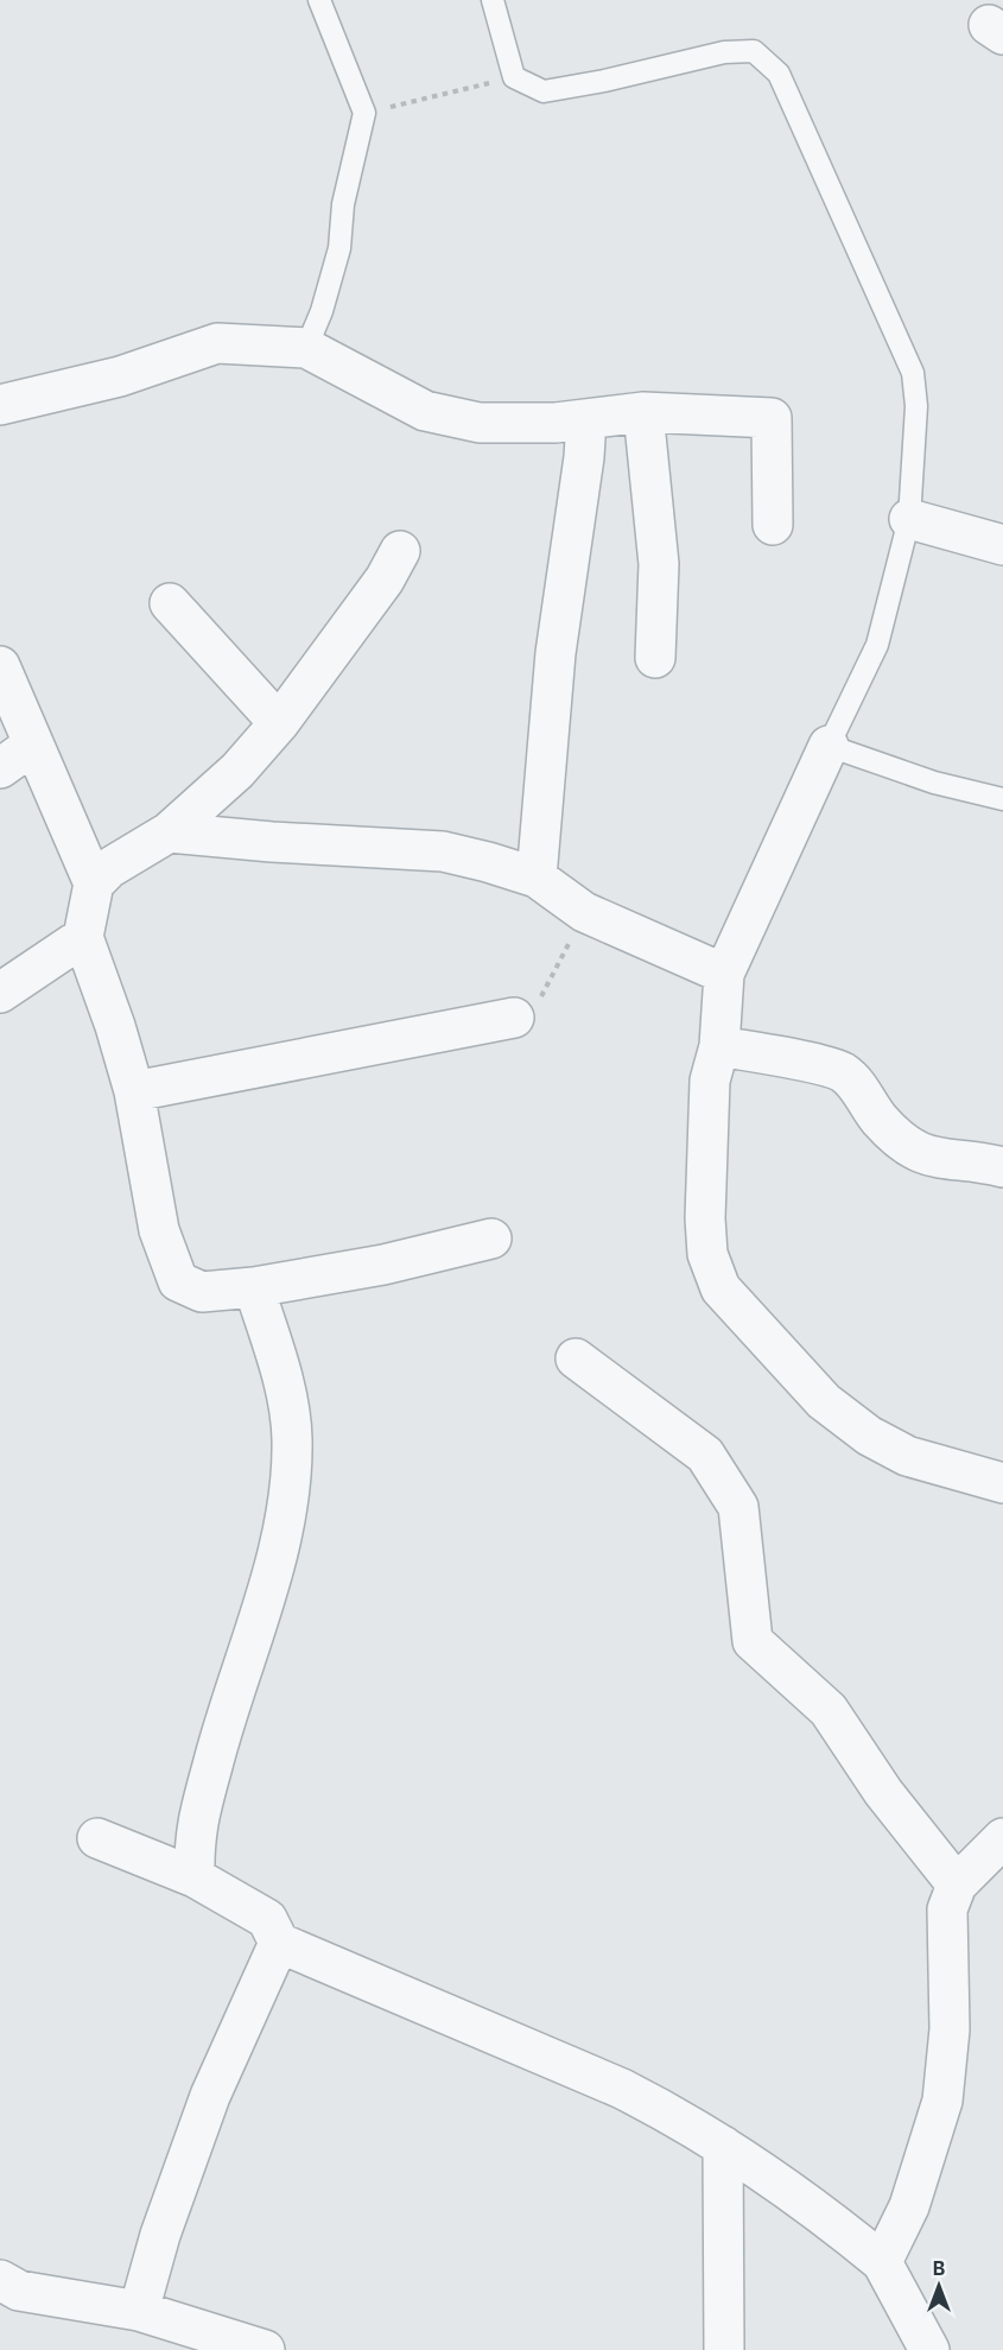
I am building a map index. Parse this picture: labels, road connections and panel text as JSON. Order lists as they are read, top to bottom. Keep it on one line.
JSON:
{"north":"top"}
